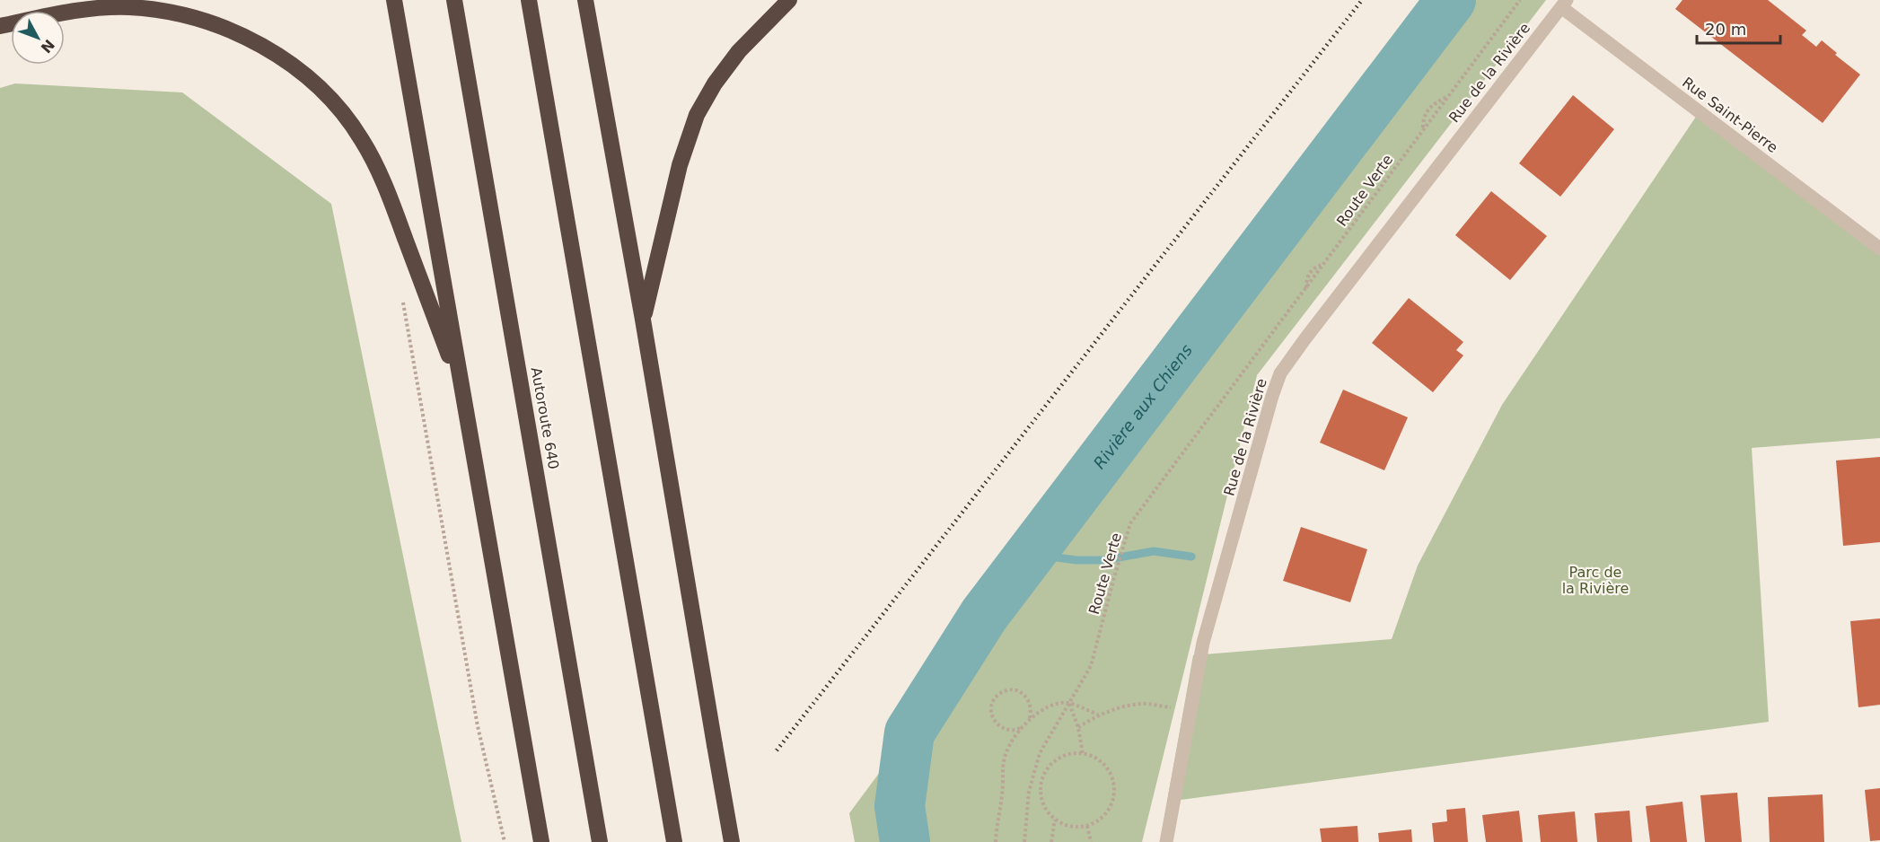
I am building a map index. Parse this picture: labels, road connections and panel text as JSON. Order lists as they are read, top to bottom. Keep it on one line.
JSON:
{"streets":{"highway":["Autoroute 640"],"street":["Rue de la Rivière","Rue Saint-Pierre"],"path":["Route Verte"]},"crossings":[["Rue de la Rivière","Rue Saint-Pierre"]],"water":["Rivière aux Chiens"],"parks":["Parc de la Rivière"],"scale_bar":"20 m","north":"bottom right"}
